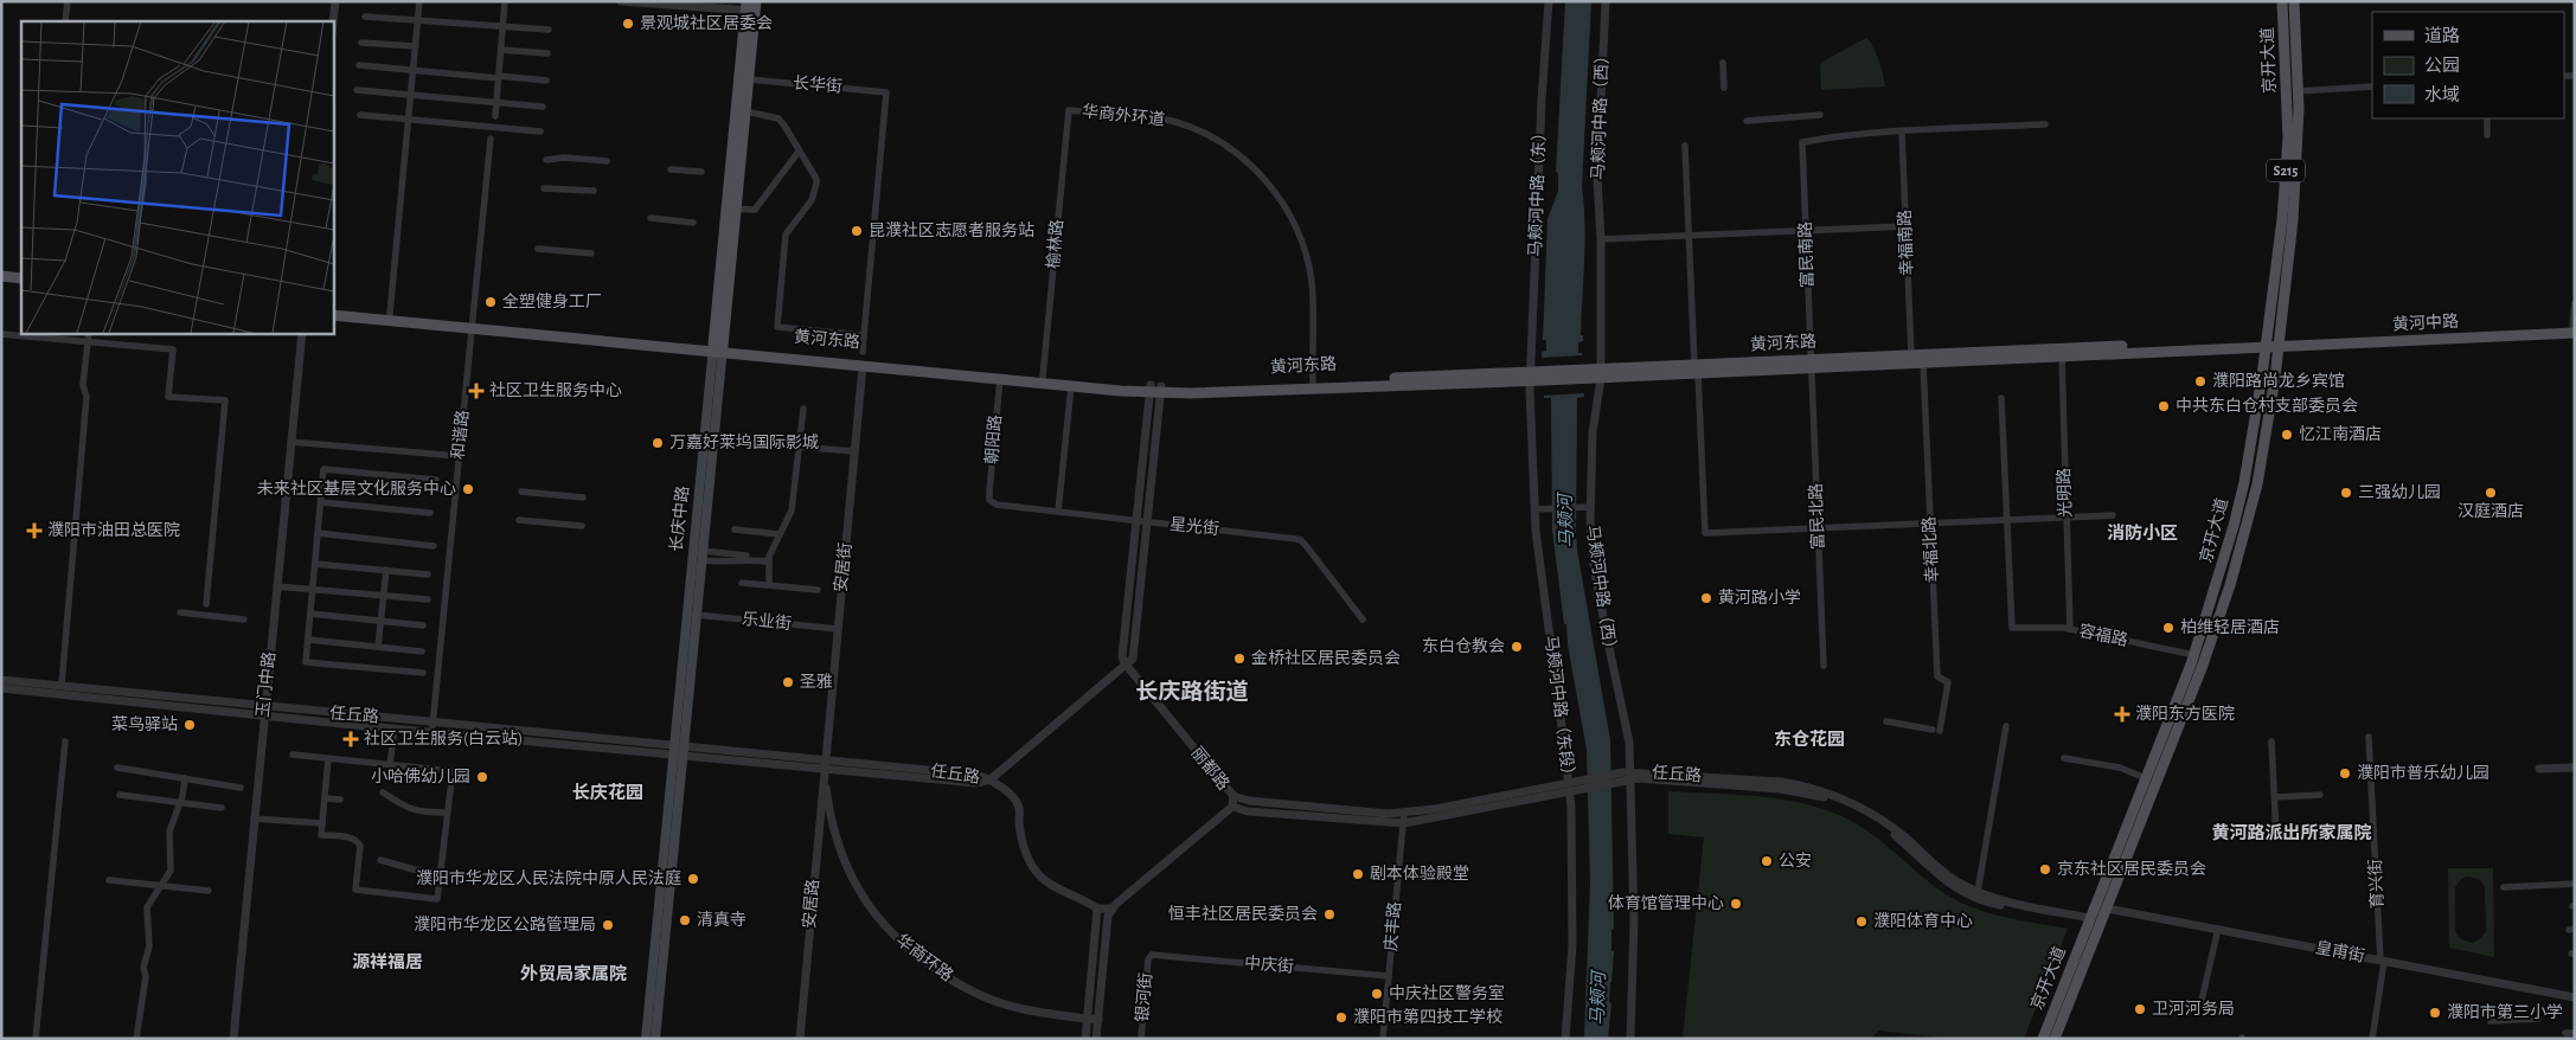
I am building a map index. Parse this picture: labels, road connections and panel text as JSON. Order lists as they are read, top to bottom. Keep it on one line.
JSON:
{"streets":{"main road":["京开大道","S215","黄河中路","黄河东路","长庆中路"],"street":["长华街","马颊河中路（西）","华商外环道","马颊河中路（东）","幸福南路","榆林路","富民南路","和谐路","朝阳路","光明路","富民北路","星光街","幸福北路","安居街","乐业街","容福路","玉门中路","马颊河中路（东段）","任丘路","丽都路","育兴街","安居路","庆丰路","皇甫街","华商环路","中庆街","银河街"]},"crossings":[["京开大道","黄河中路"],["京开大道","黄河东路"],["京开大道","容福路"],["京开大道","任丘路"],["京开大道","皇甫街"],["长华街","长庆中路"],["马颊河中路（西）","黄河东路"],["马颊河中路（西）","任丘路"],["华商外环道","榆林路"],["华商外环道","黄河东路"],["马颊河中路（东）","黄河东路"],["马颊河中路（东）","马颊河中路（东段）"],["幸福南路","富民南路"],["幸福南路","黄河东路"],["榆林路","黄河东路"],["富民南路","黄河东路"],["富民南路","富民北路"],["黄河中路","黄河东路"],["黄河东路","和谐路"],["黄河东路","朝阳路"],["黄河东路","光明路"],["黄河东路","富民北路"],["黄河东路","长庆中路"],["黄河东路","幸福北路"],["黄河东路","安居街"],["黄河东路","马颊河中路（东段）"],["和谐路","任丘路"],["朝阳路","星光街"],["光明路","容福路"],["长庆中路","乐业街"],["长庆中路","任丘路"],["安居街","乐业街"],["安居街","任丘路"],["安居街","安居路"],["安居街","华商环路"],["玉门中路","任丘路"],["马颊河中路（东段）","任丘路"],["任丘路","丽都路"],["任丘路","安居路"],["任丘路","庆丰路"],["任丘路","华商环路"],["育兴街","皇甫街"],["安居路","华商环路"],["庆丰路","中庆街"],["中庆街","银河街"]],"districts":["消防小区","长庆路街道","东仓花园","长庆花园","黄河路派出所家属院","源祥福居","外贸局家属院"],"water":["马颊河"],"places":{"other":["景观城社区居委会","昆濮社区志愿者服务站","全塑健身工厂","濮阳路尚龙乡宾馆","中共东白仓村支部委员会","忆江南酒店","万嘉好莱坞国际影城","未来社区基层文化服务中心","三强幼儿园","汉庭酒店","黄河路小学","柏维轻居酒店","东白仓教会","金桥社区居民委员会","圣雅","菜鸟驿站","濮阳市普乐幼儿园","小哈佛幼儿园","公安","京东社区居民委员会","剧本体验殿堂","濮阳市华龙区人民法院中原人民法庭","体育馆管理中心","恒丰社区居民委员会","清真寺","濮阳体育中心","濮阳市华龙区公路管理局","中庆社区警务室","卫河河务局","濮阳市第三小学","濮阳市第四技工学校"],"health":["社区卫生服务中心","濮阳市油田总医院","濮阳东方医院","社区卫生服务(白云站)"]},"legend":["道路","公园","水域"]}
